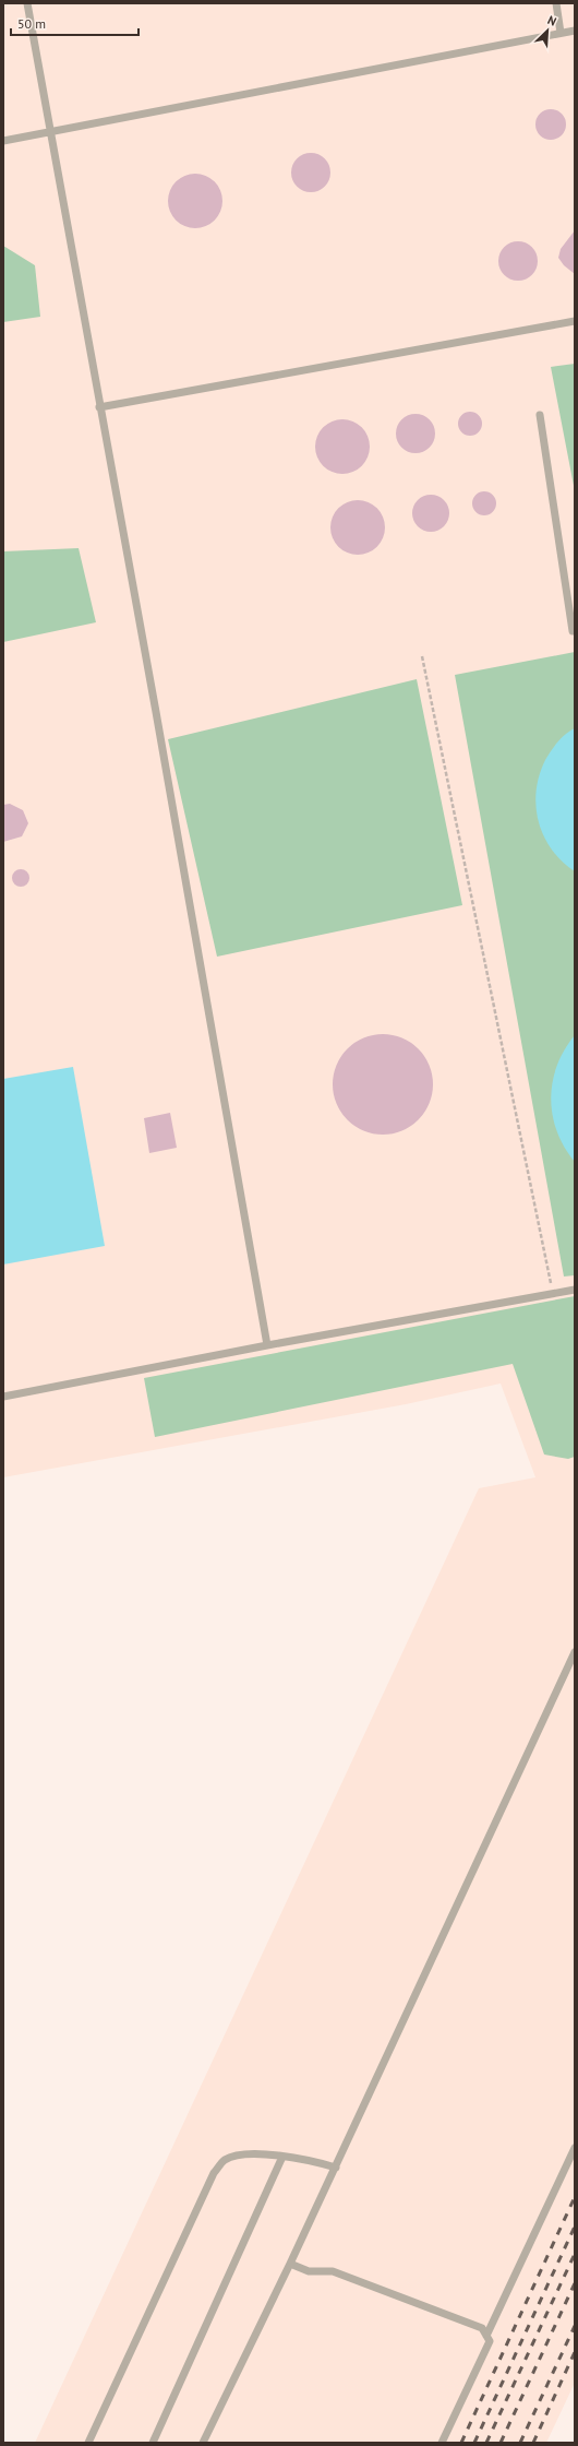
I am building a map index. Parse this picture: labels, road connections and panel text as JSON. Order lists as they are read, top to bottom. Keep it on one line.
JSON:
{"scale_bar":"50 m","north":"top right"}
